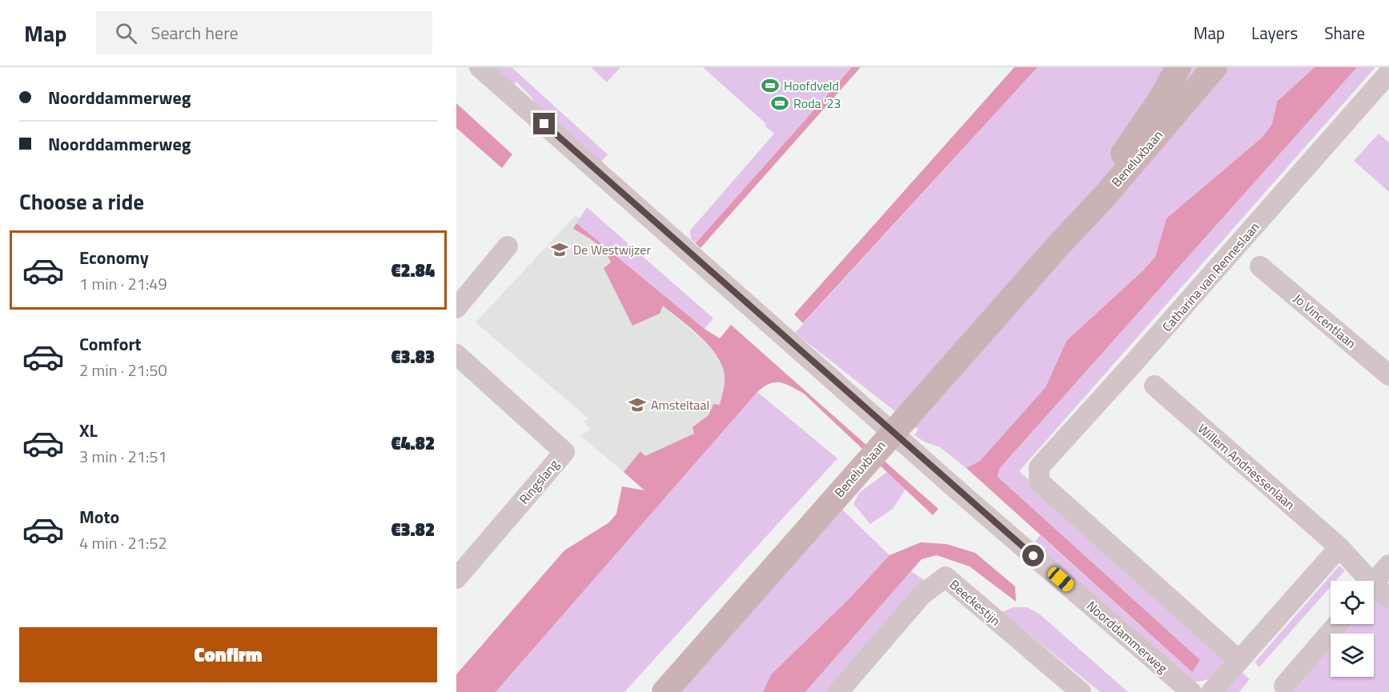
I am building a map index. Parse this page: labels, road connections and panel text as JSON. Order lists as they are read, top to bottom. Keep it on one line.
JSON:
{"streets":{"main road":["Beneluxbaan"],"street":["Catharina van Renneslaan","Jo Vincentlaan","Willem Andriessenlaan","Ringslang","Beeckestijn","Noorddammerweg"]},"crossings":[["Catharina van Renneslaan","Jo Vincentlaan"],["Catharina van Renneslaan","Willem Andriessenlaan"]],"places":{"sports":["Hoofdveld","Roda '23"],"school or university":["De Westwijzer","Amsteltaal"]},"page":{"header":"Map","search":"Search here","nav":["Map","Layers","Share"],"banner":["Noorddammerweg","Noorddammerweg"],"heading":"Choose a ride","list":[{"name":"Economy","note":"1 min · 21:49","value":"€2.84"},{"name":"Comfort","note":"2 min · 21:50","value":"€3.83"},{"name":"XL","note":"3 min · 21:51","value":"€4.82"},{"name":"Moto","note":"4 min · 21:52","value":"€3.82"}],"buttons":"Confirm"}}
